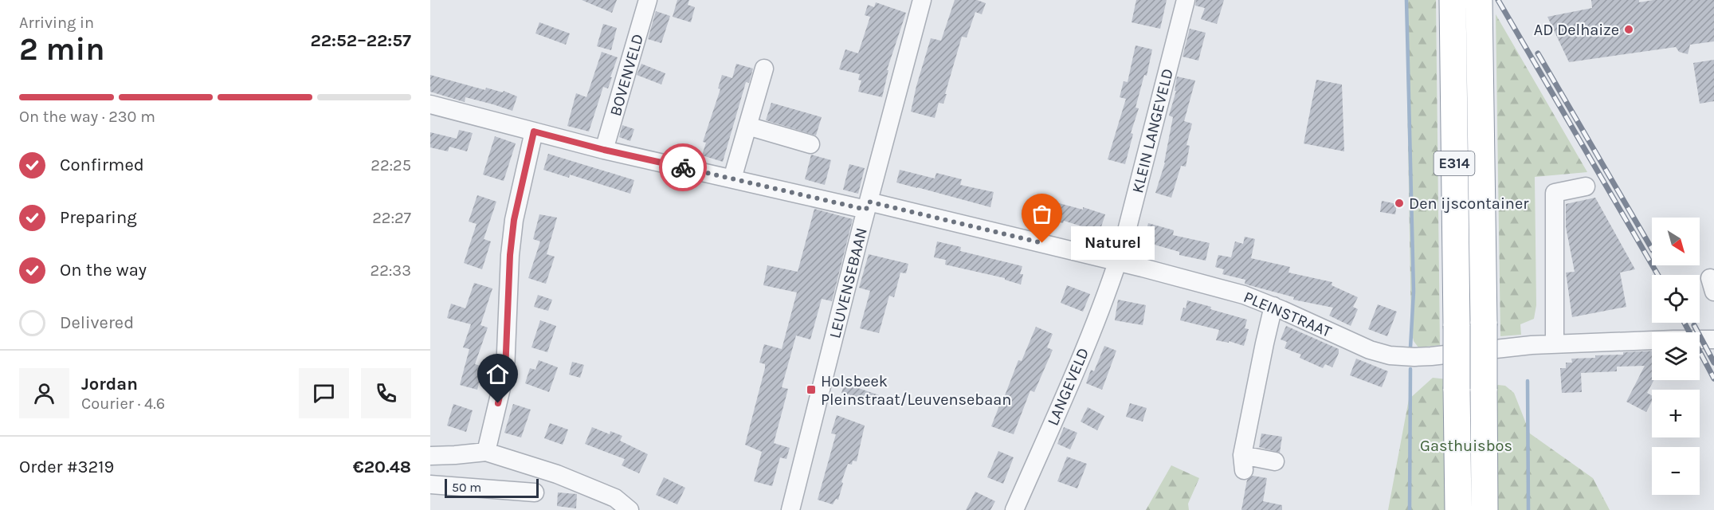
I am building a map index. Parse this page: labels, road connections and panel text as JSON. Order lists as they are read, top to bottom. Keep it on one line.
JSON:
{"streets":{"highway":["E314"],"street":["BOVENVELD","KLEIN LANGEVELD","LEUVENSEBAAN","PLEINSTRAAT","LANGEVELD"]},"crossings":[["BOVENVELD","PLEINSTRAAT"],["KLEIN LANGEVELD","PLEINSTRAAT"],["KLEIN LANGEVELD","LANGEVELD"],["LEUVENSEBAAN","PLEINSTRAAT"],["PLEINSTRAAT","LANGEVELD"]],"parks":["Gasthuisbos"],"places":{"other":["AD Delhaize","Den ijscontainer","Naturel"],"transit":["Holsbeek Pleinstraat/Leuvensebaan"]},"scale_bar":"50 m","north":"bottom right","page":{"heading":["2 min","Arriving in","22:52–22:57"],"panel":["Jordan","Courier · 4.6","Order #3219","€20.48"],"bar":"On the way · 230 m","list":[["Confirmed","22:25"],["Preparing","22:27"],["On the way","22:33"],"Delivered"],"map_buttons":["+","−"],"bubble":"Naturel","scale":"50 m"}}
